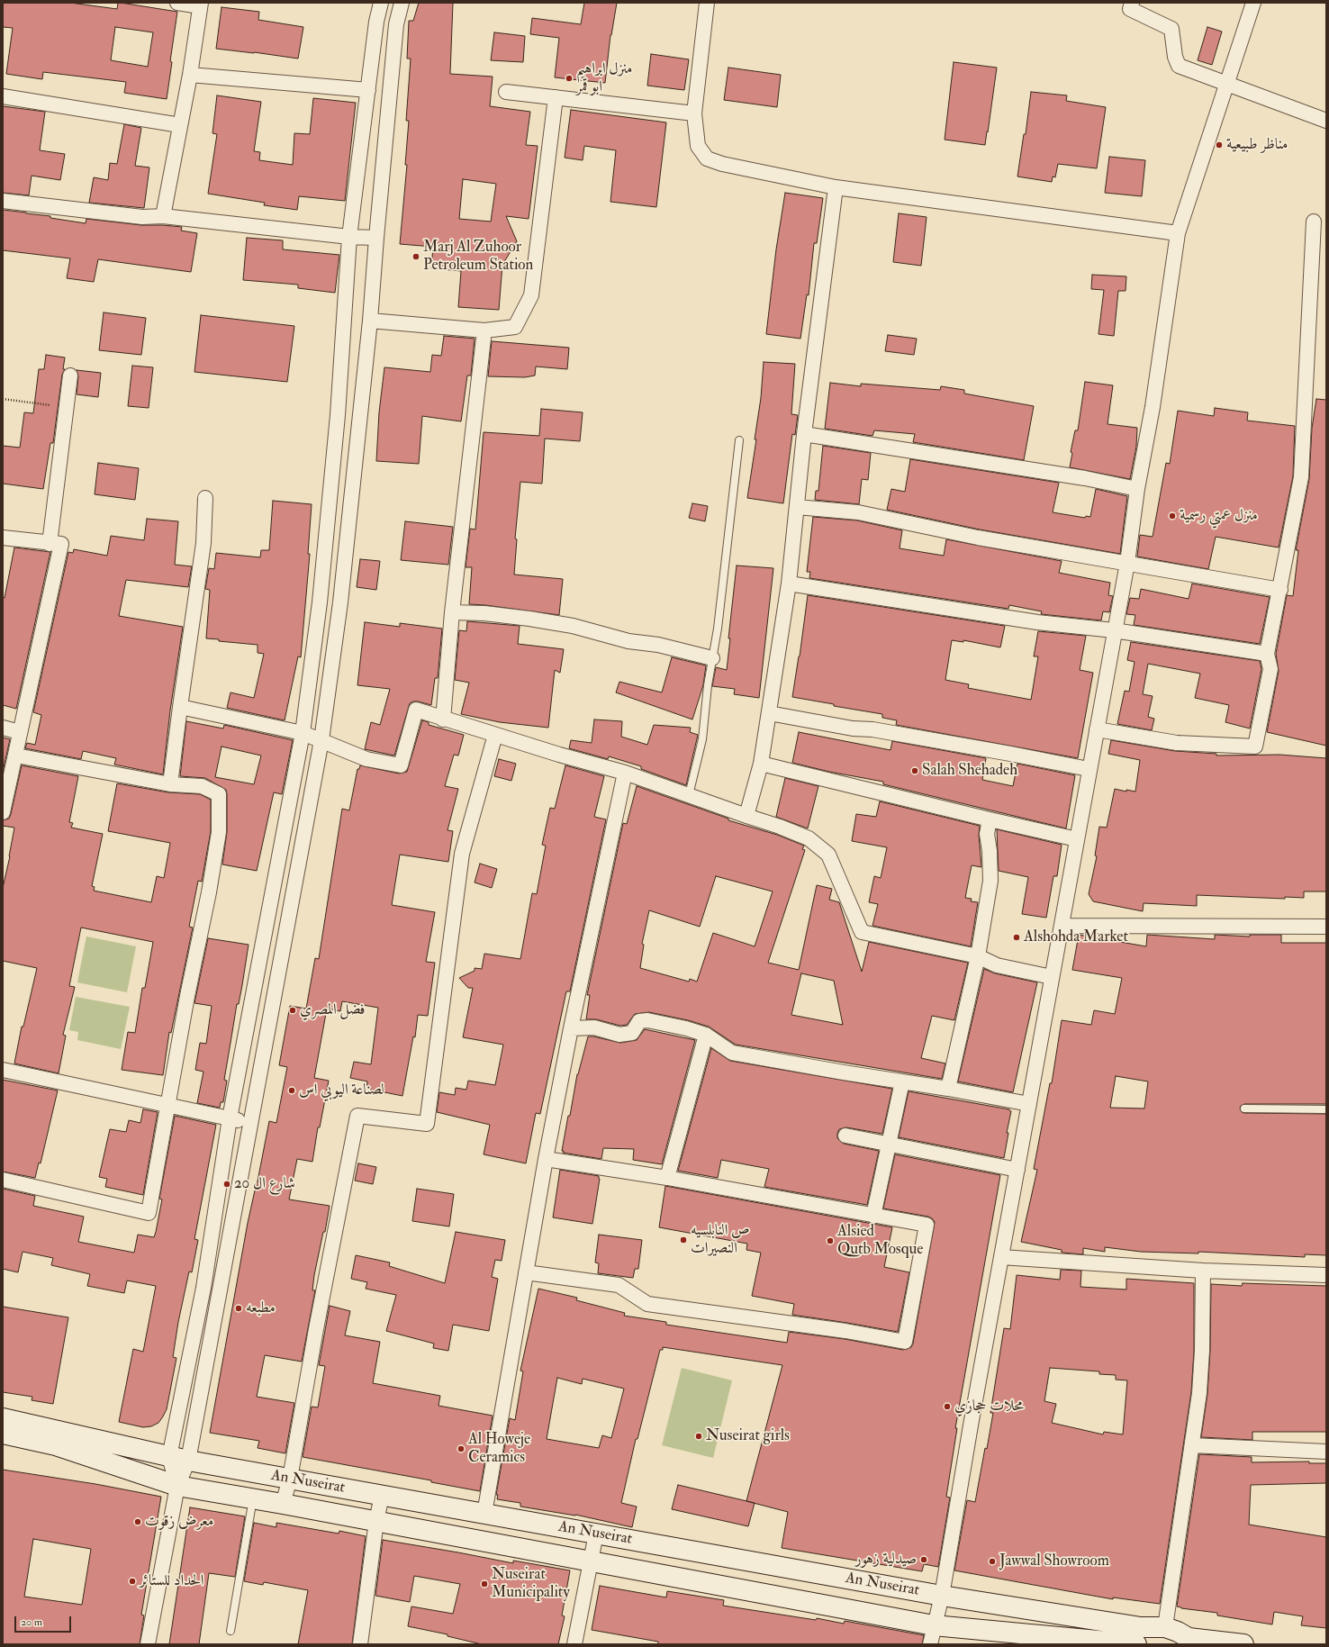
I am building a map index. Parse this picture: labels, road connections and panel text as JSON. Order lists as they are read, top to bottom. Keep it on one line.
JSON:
{"streets":{"main road":["An Nuseirat"]},"places":["منزل ابراهيم ابو قمر","مناظر طبيعية","Marj Al Zuhoor Petroleum Station","منزل عمتي رسمية","Salah Shehadeh","Alshohda Market","فضل المصري","لصناعة اليوبي اس","شارع ال 20","ص النابلسيه النصيرات","Alsied Qutb Mosque","مطبعه","محلات حجازي","Nuseirat girls","Al Howeje Ceramics","معرض زقوت","صيدلية زهور","Jawwal Showroom","الحداد للستائر","Nuseirat Municipality"],"scale_bar":"20 m"}
